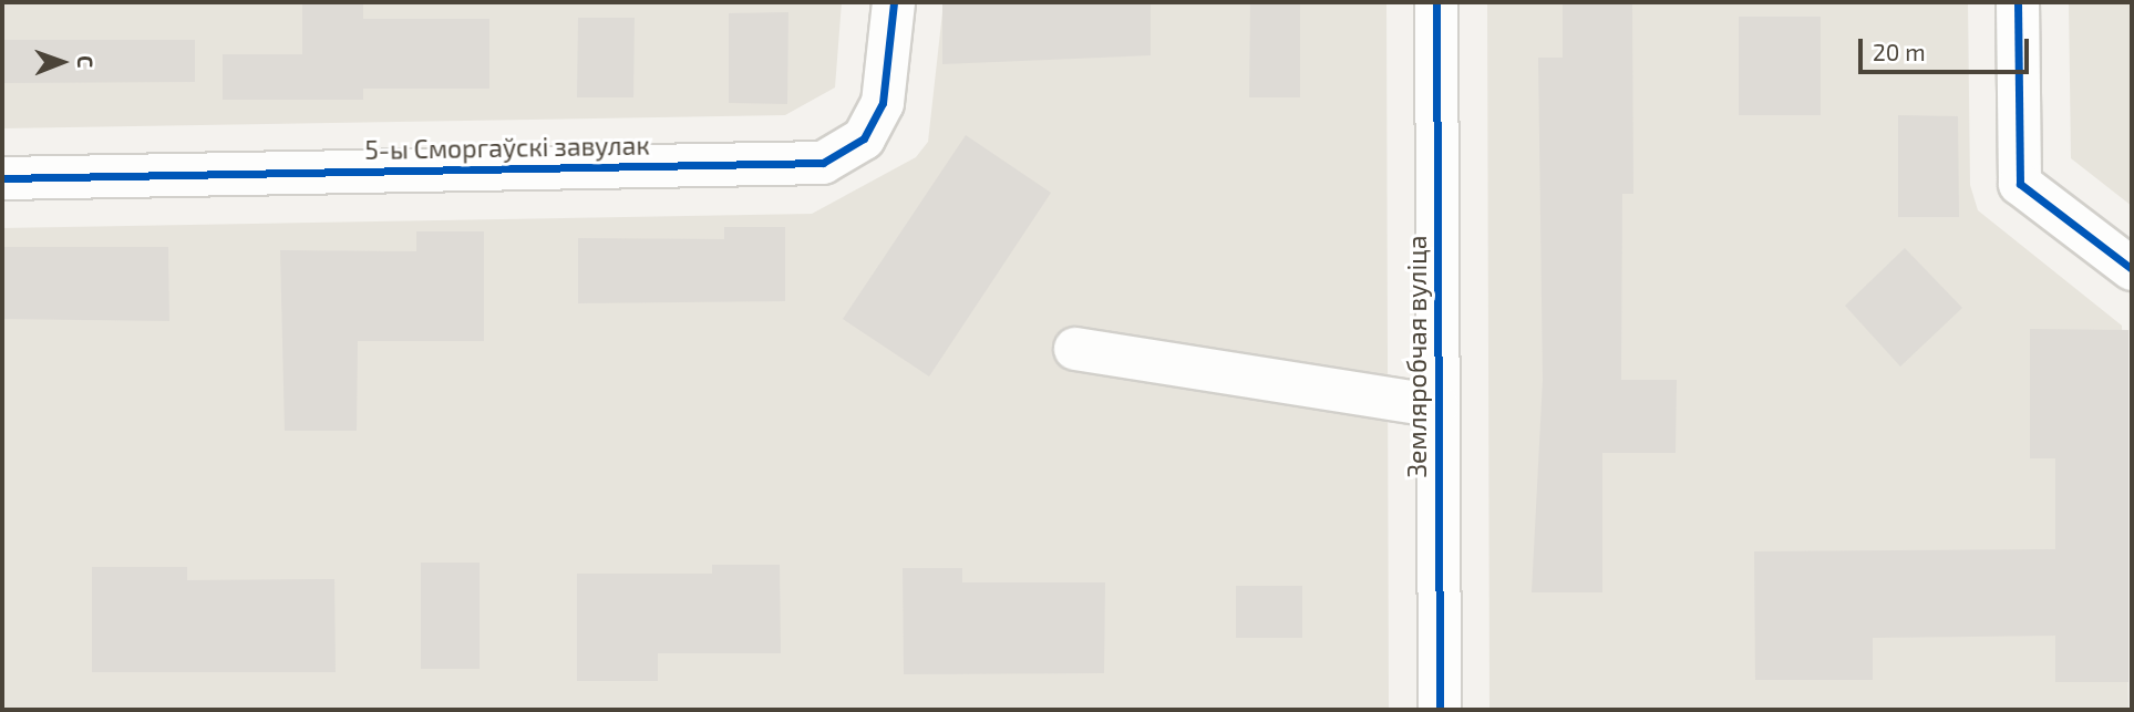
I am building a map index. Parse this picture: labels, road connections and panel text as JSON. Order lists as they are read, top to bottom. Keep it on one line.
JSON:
{"streets":{"street":["5-ы Сморгаўскі завулак","Земляробчая вуліца"]},"scale_bar":"20 m","north":"right"}
